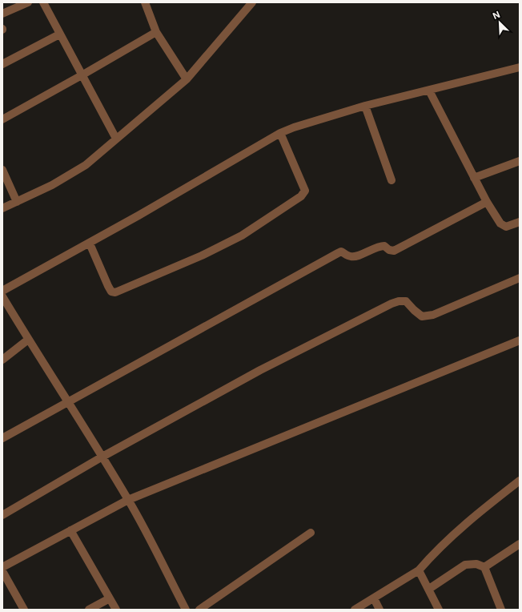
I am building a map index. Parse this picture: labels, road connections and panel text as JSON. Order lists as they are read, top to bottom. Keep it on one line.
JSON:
{"north":"top left"}
